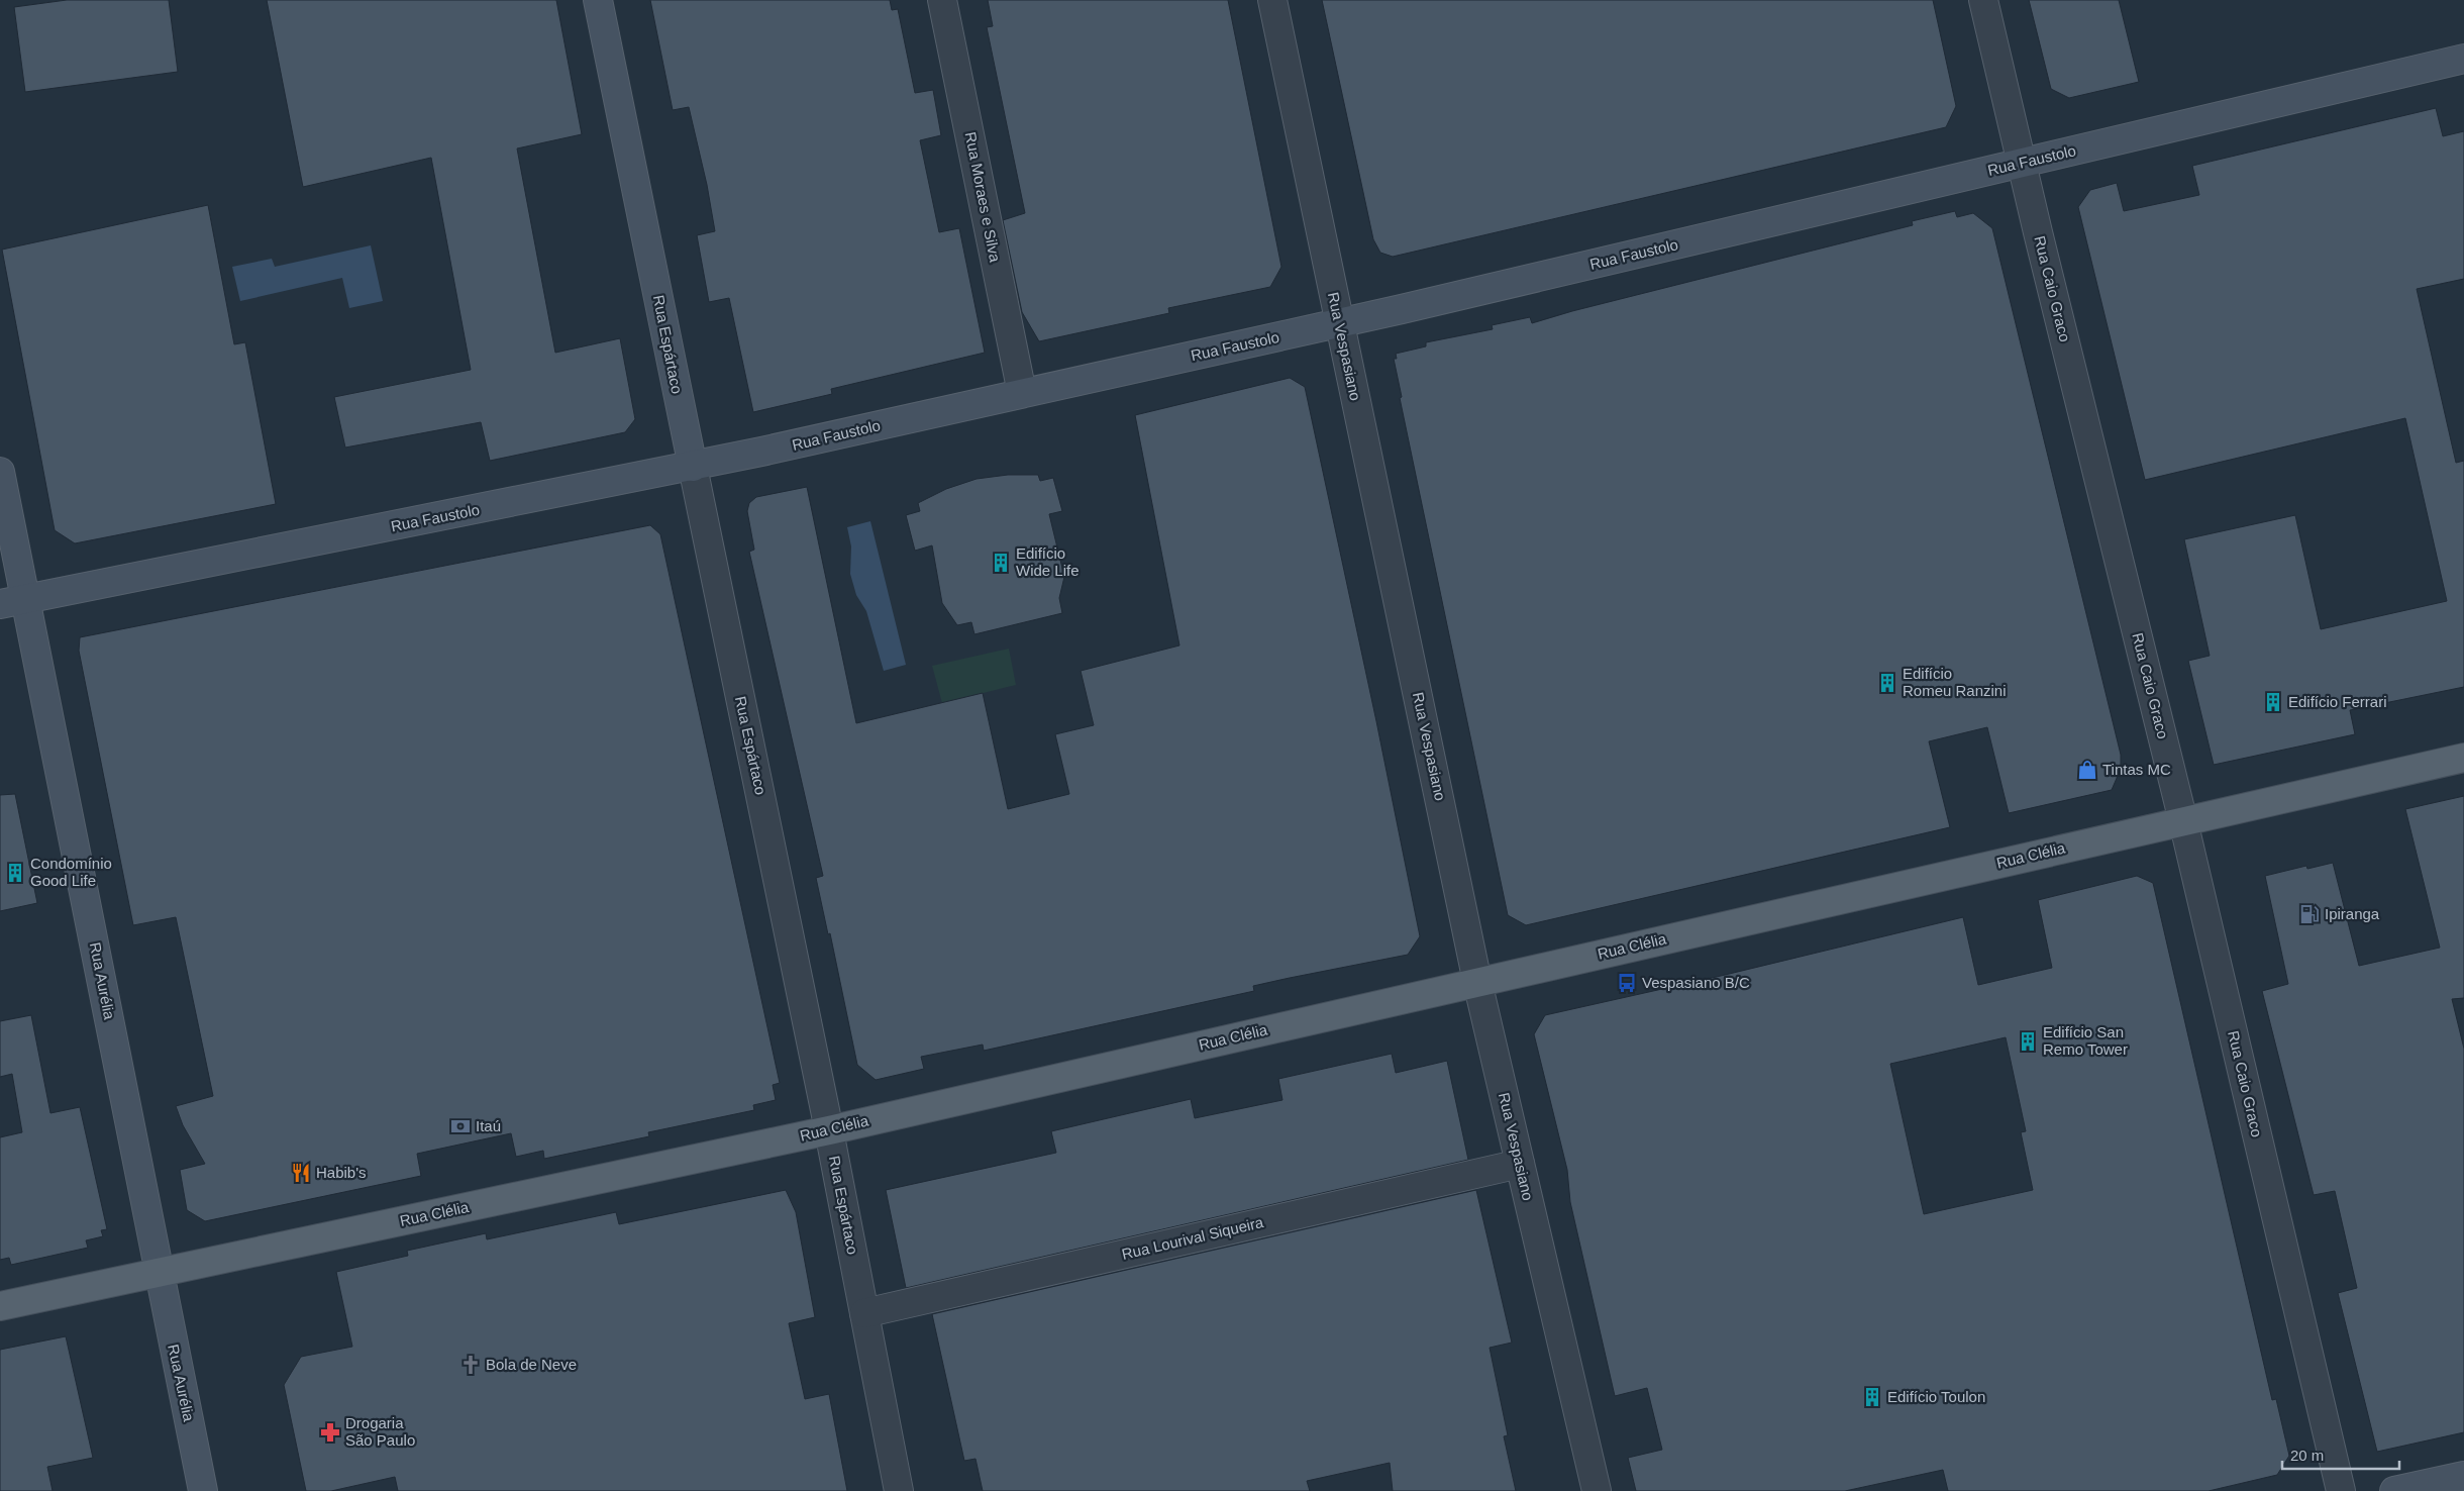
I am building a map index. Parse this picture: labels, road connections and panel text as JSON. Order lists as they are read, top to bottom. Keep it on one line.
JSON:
{"streets":{"main road":["Rua Clélia"],"street":["Rua Faustolo","Rua Moraes e Silva","Rua Caio Graco","Rua Espártaco","Rua Vespasiano","Rua Aurélia","Rua Lourival Siqueira"]},"crossings":[["Rua Faustolo","Rua Moraes e Silva"],["Rua Faustolo","Rua Caio Graco"],["Rua Faustolo","Rua Espártaco"],["Rua Faustolo","Rua Vespasiano"],["Rua Faustolo","Rua Aurélia"],["Rua Caio Graco","Rua Clélia"],["Rua Espártaco","Rua Clélia"],["Rua Espártaco","Rua Lourival Siqueira"],["Rua Vespasiano","Rua Clélia"],["Rua Vespasiano","Rua Lourival Siqueira"],["Rua Clélia","Rua Aurélia"]],"places":{"building":["Edifício Wide Life","Edifício Romeu Ranzini","Edifício Ferrari","Condomínio Good Life","Edifício San Remo Tower","Edifício Toulon"],"shop":["Tintas MC"],"fuel station":["Ipiranga"],"bus stop":["Vespasiano B/C"],"bank":["Itaú"],"restaurant":["Habib's"],"church":["Bola de Neve"],"pharmacy":["Drogaria São Paulo"]},"scale_bar":"20 m"}
